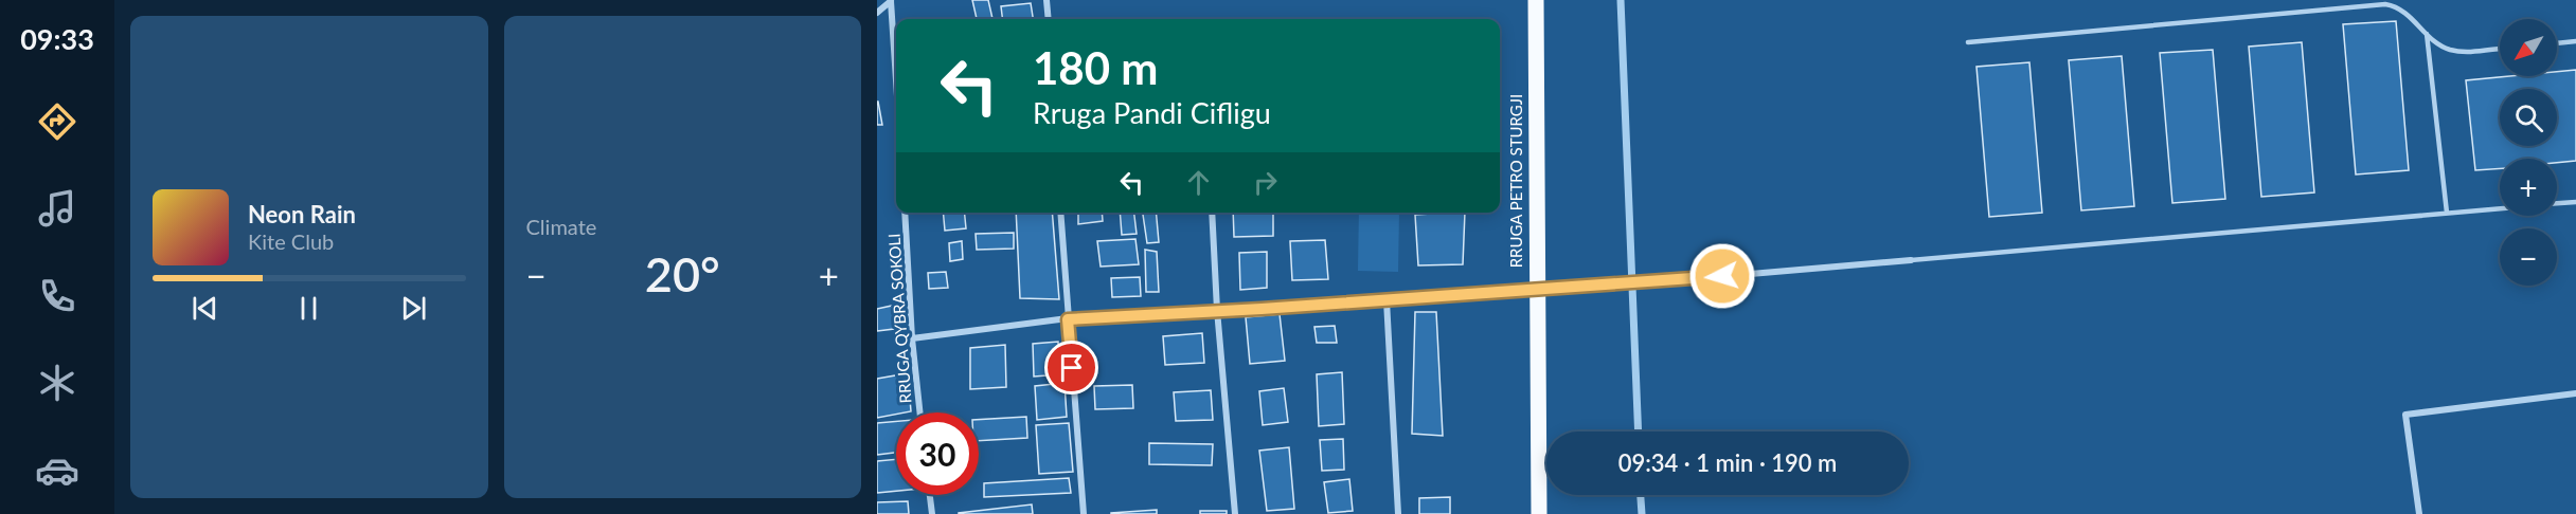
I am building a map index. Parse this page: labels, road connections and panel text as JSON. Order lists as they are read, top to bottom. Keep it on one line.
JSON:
{"streets":{"main road":["RRUGA PETRO STURGJI"],"street":["RRUGA QYBRA SOKOLI"]},"north":"bottom left","page":{"tabs":"09:33","tile":"Climate","map_buttons":["+","−"],"turn":["180 m","Rruga Pandi Cifligu"],"song":["Neon Rain","Kite Club"],"heat":["−","20°","+"],"limit":"30","trip":"09:34 · 1 min · 190 m"}}
